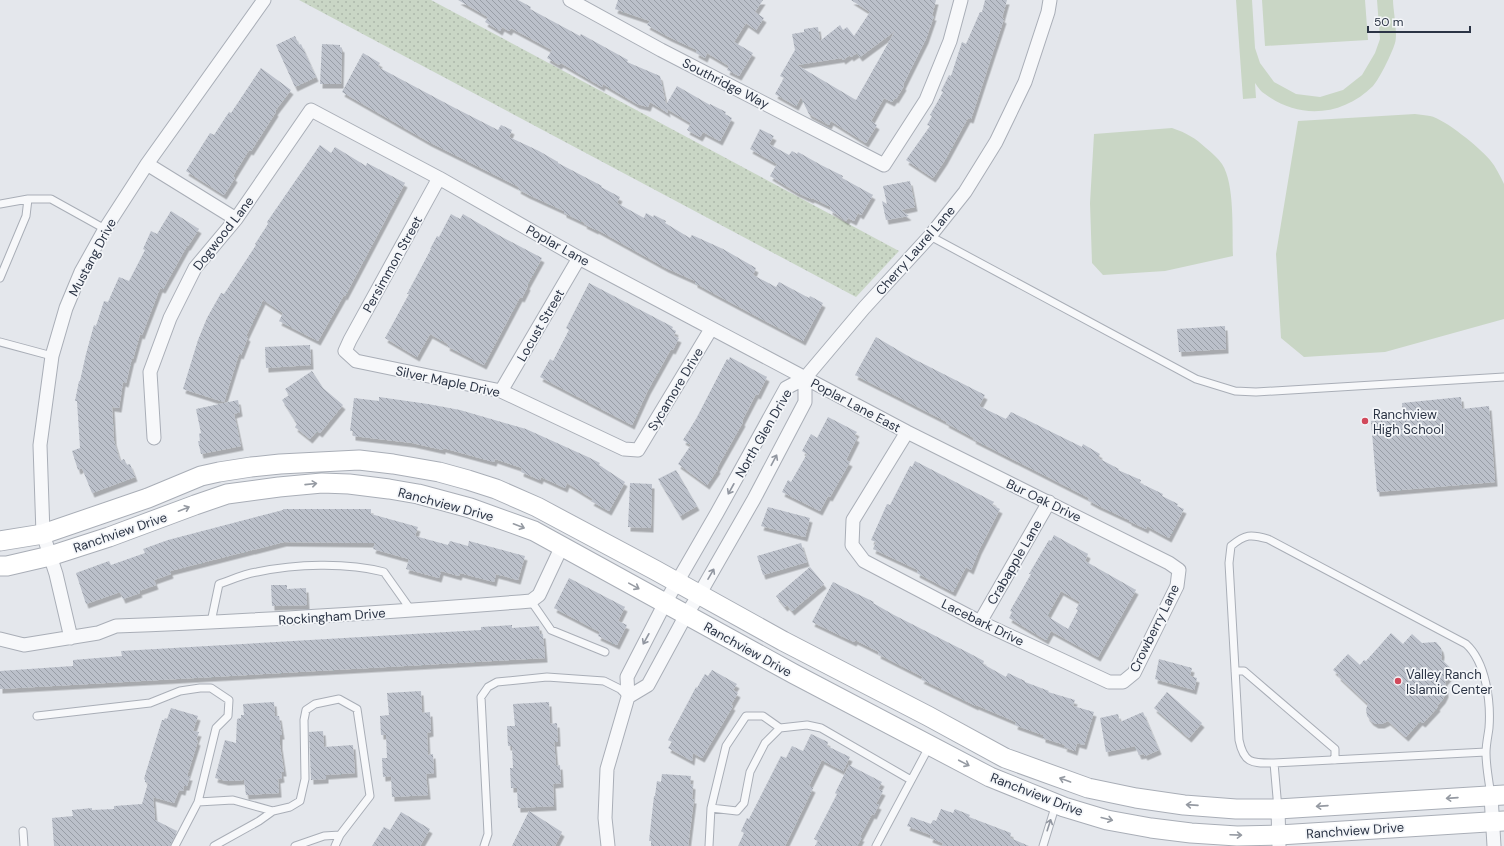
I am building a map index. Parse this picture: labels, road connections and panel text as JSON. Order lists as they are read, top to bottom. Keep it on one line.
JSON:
{"streets":{"street":["Southridge Way","Dogwood Lane","Poplar Lane","Cherry Laurel Lane","Mustang Drive","Persimmon Street","Locust Street","Silver Maple Drive","Sycamore Drive","Poplar Lane East","North Glen Drive","Bur Oak Drive","Ranchview Drive","Crabapple Lane","Rockingham Drive","Lacebark Drive","Crowberry Lane"]},"crossings":[["Dogwood Lane","Poplar Lane"],["Poplar Lane","Cherry Laurel Lane"],["Poplar Lane","Persimmon Street"],["Poplar Lane","Locust Street"],["Poplar Lane","Sycamore Drive"],["Poplar Lane","Poplar Lane East"],["Poplar Lane","North Glen Drive"],["Cherry Laurel Lane","Poplar Lane East"],["Cherry Laurel Lane","North Glen Drive"],["Mustang Drive","Ranchview Drive"],["Persimmon Street","Silver Maple Drive"],["Locust Street","Silver Maple Drive"],["Silver Maple Drive","Sycamore Drive"],["Poplar Lane East","North Glen Drive"],["Poplar Lane East","Bur Oak Drive"],["Poplar Lane East","Lacebark Drive"],["North Glen Drive","Ranchview Drive"],["Bur Oak Drive","Crabapple Lane"],["Bur Oak Drive","Lacebark Drive"],["Bur Oak Drive","Crowberry Lane"],["Crabapple Lane","Lacebark Drive"],["Lacebark Drive","Crowberry Lane"]],"places":["Ranchview High School","Valley Ranch Islamic Center"],"scale_bar":"50 m"}
